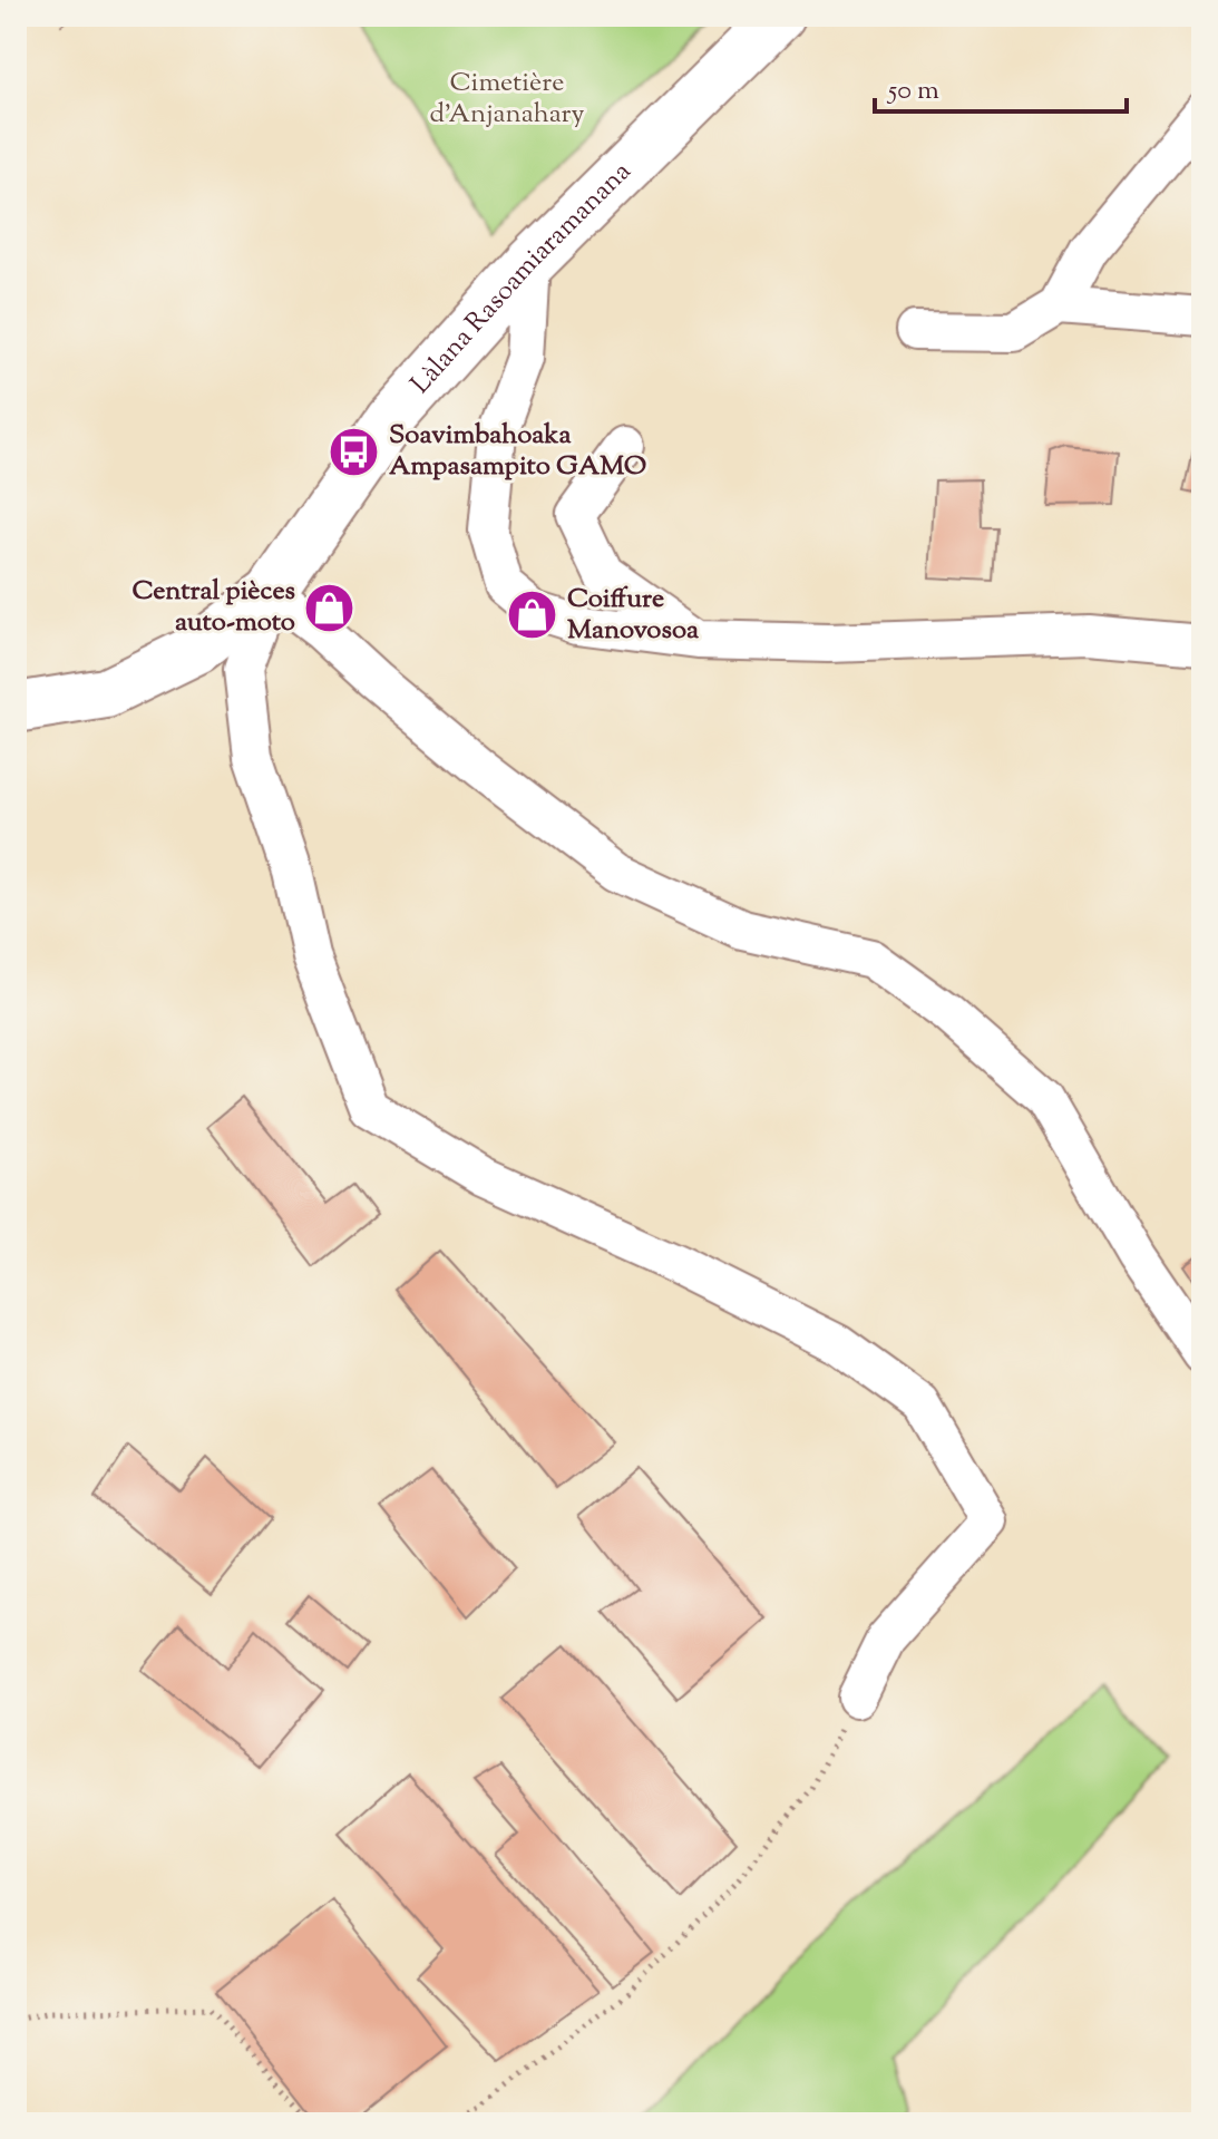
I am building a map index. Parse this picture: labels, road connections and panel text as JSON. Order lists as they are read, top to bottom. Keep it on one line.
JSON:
{"streets":{"main road":["Làlana Rasoamiaramanana"]},"parks":["Cimetière d'Anjanahary"],"places":{"bus stop":["Soavimbahoaka Ampasampito GAMO"],"shop":["Central pièces auto-moto","Coiffure Manovosoa"]},"scale_bar":"50 m"}
